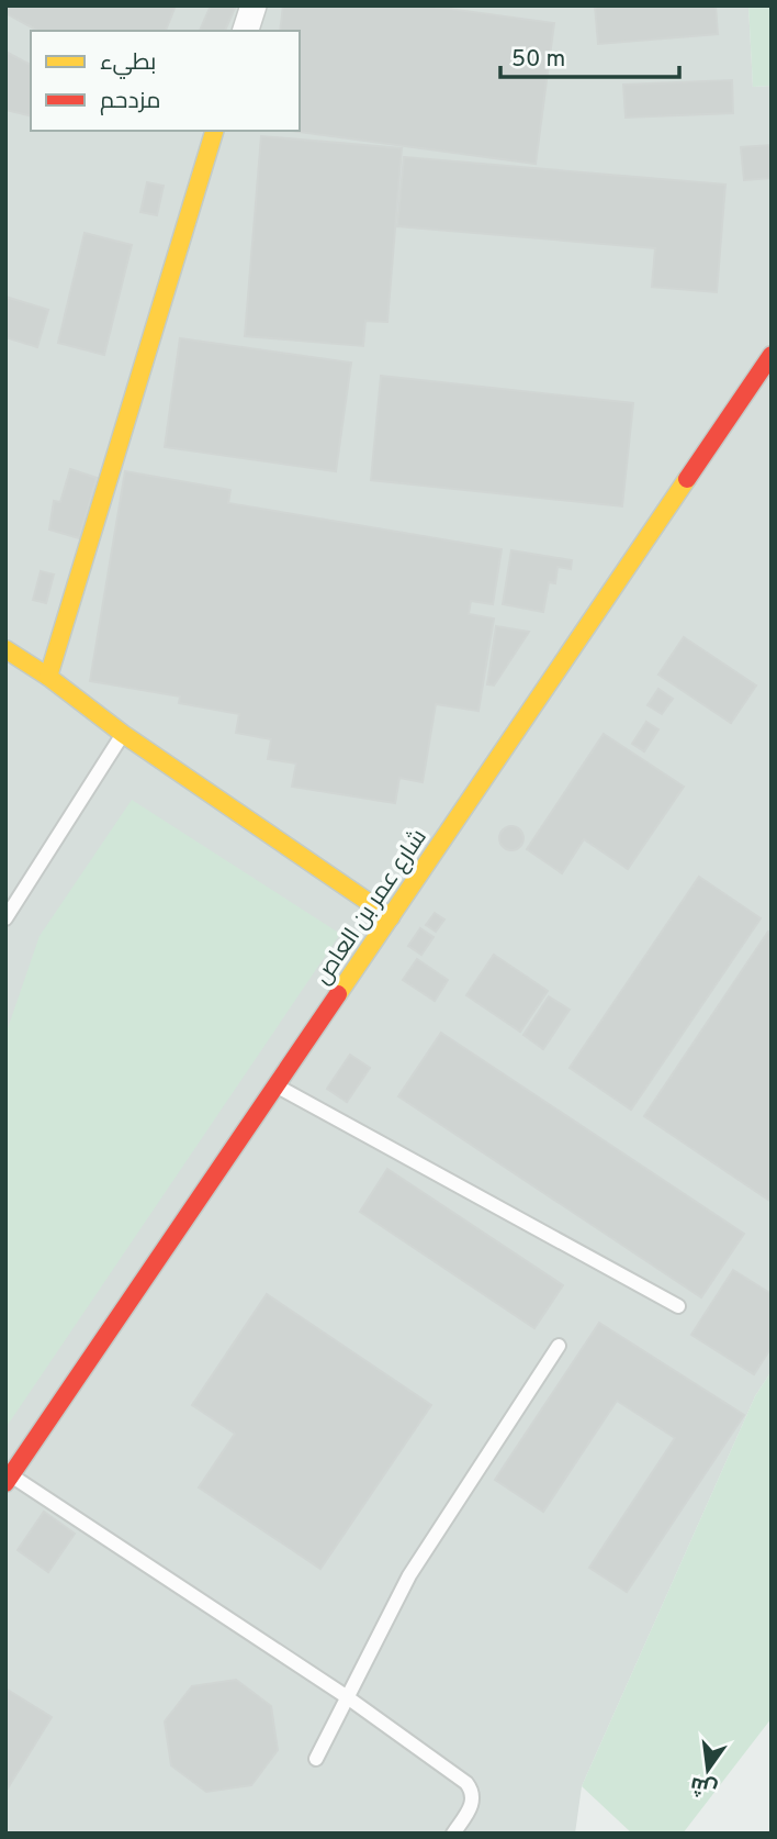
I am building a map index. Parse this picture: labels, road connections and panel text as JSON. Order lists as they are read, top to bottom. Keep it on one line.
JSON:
{"streets":{"street":["شارع عمر بن العاص"]},"legend":["بطيء","مزدحم"],"scale_bar":"50 m","north":"bottom"}
